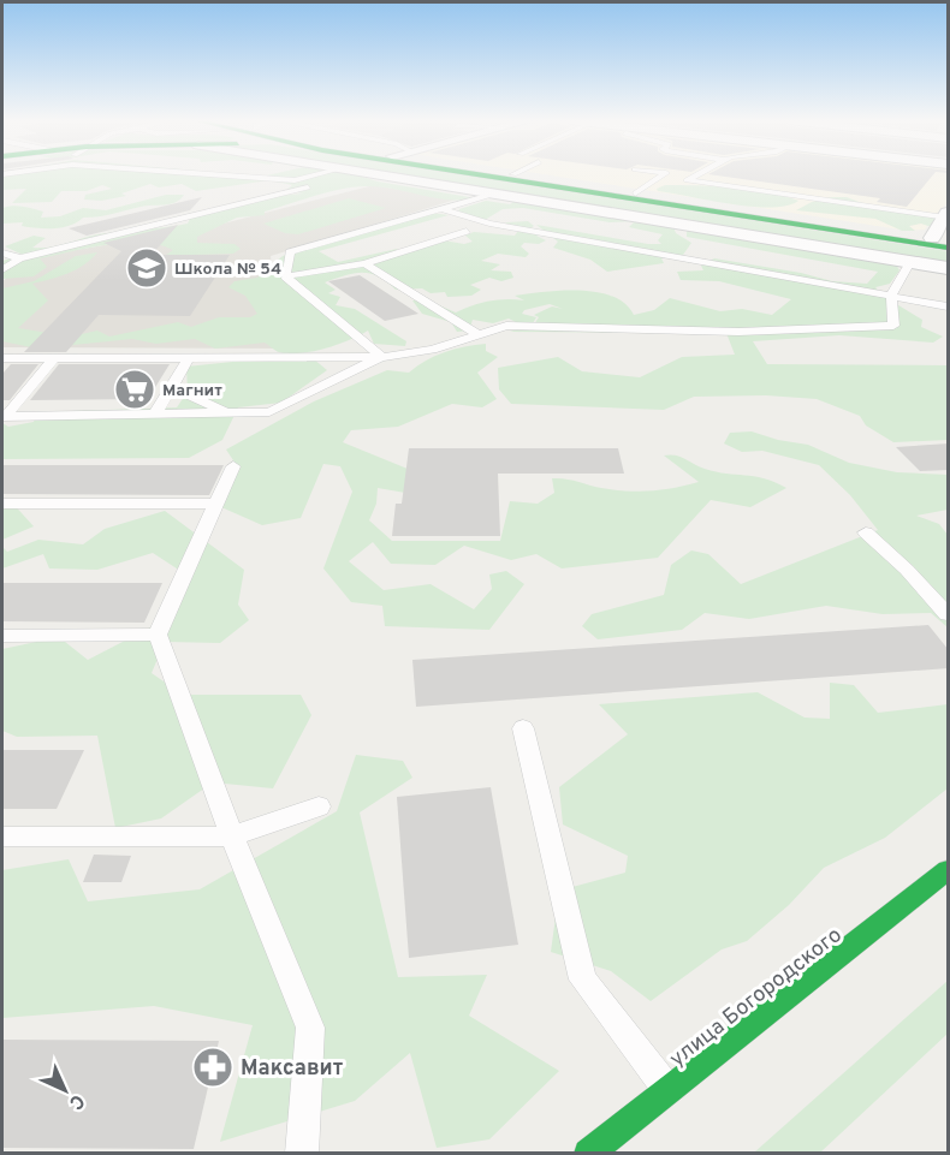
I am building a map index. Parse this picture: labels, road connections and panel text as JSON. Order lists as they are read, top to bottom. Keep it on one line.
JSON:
{"streets":{"main road":["улица Богородского"]},"places":{"school or university":["Школа № 54"],"supermarket":["Магнит"],"pharmacy":["Максавит"]},"north":"bottom right"}
